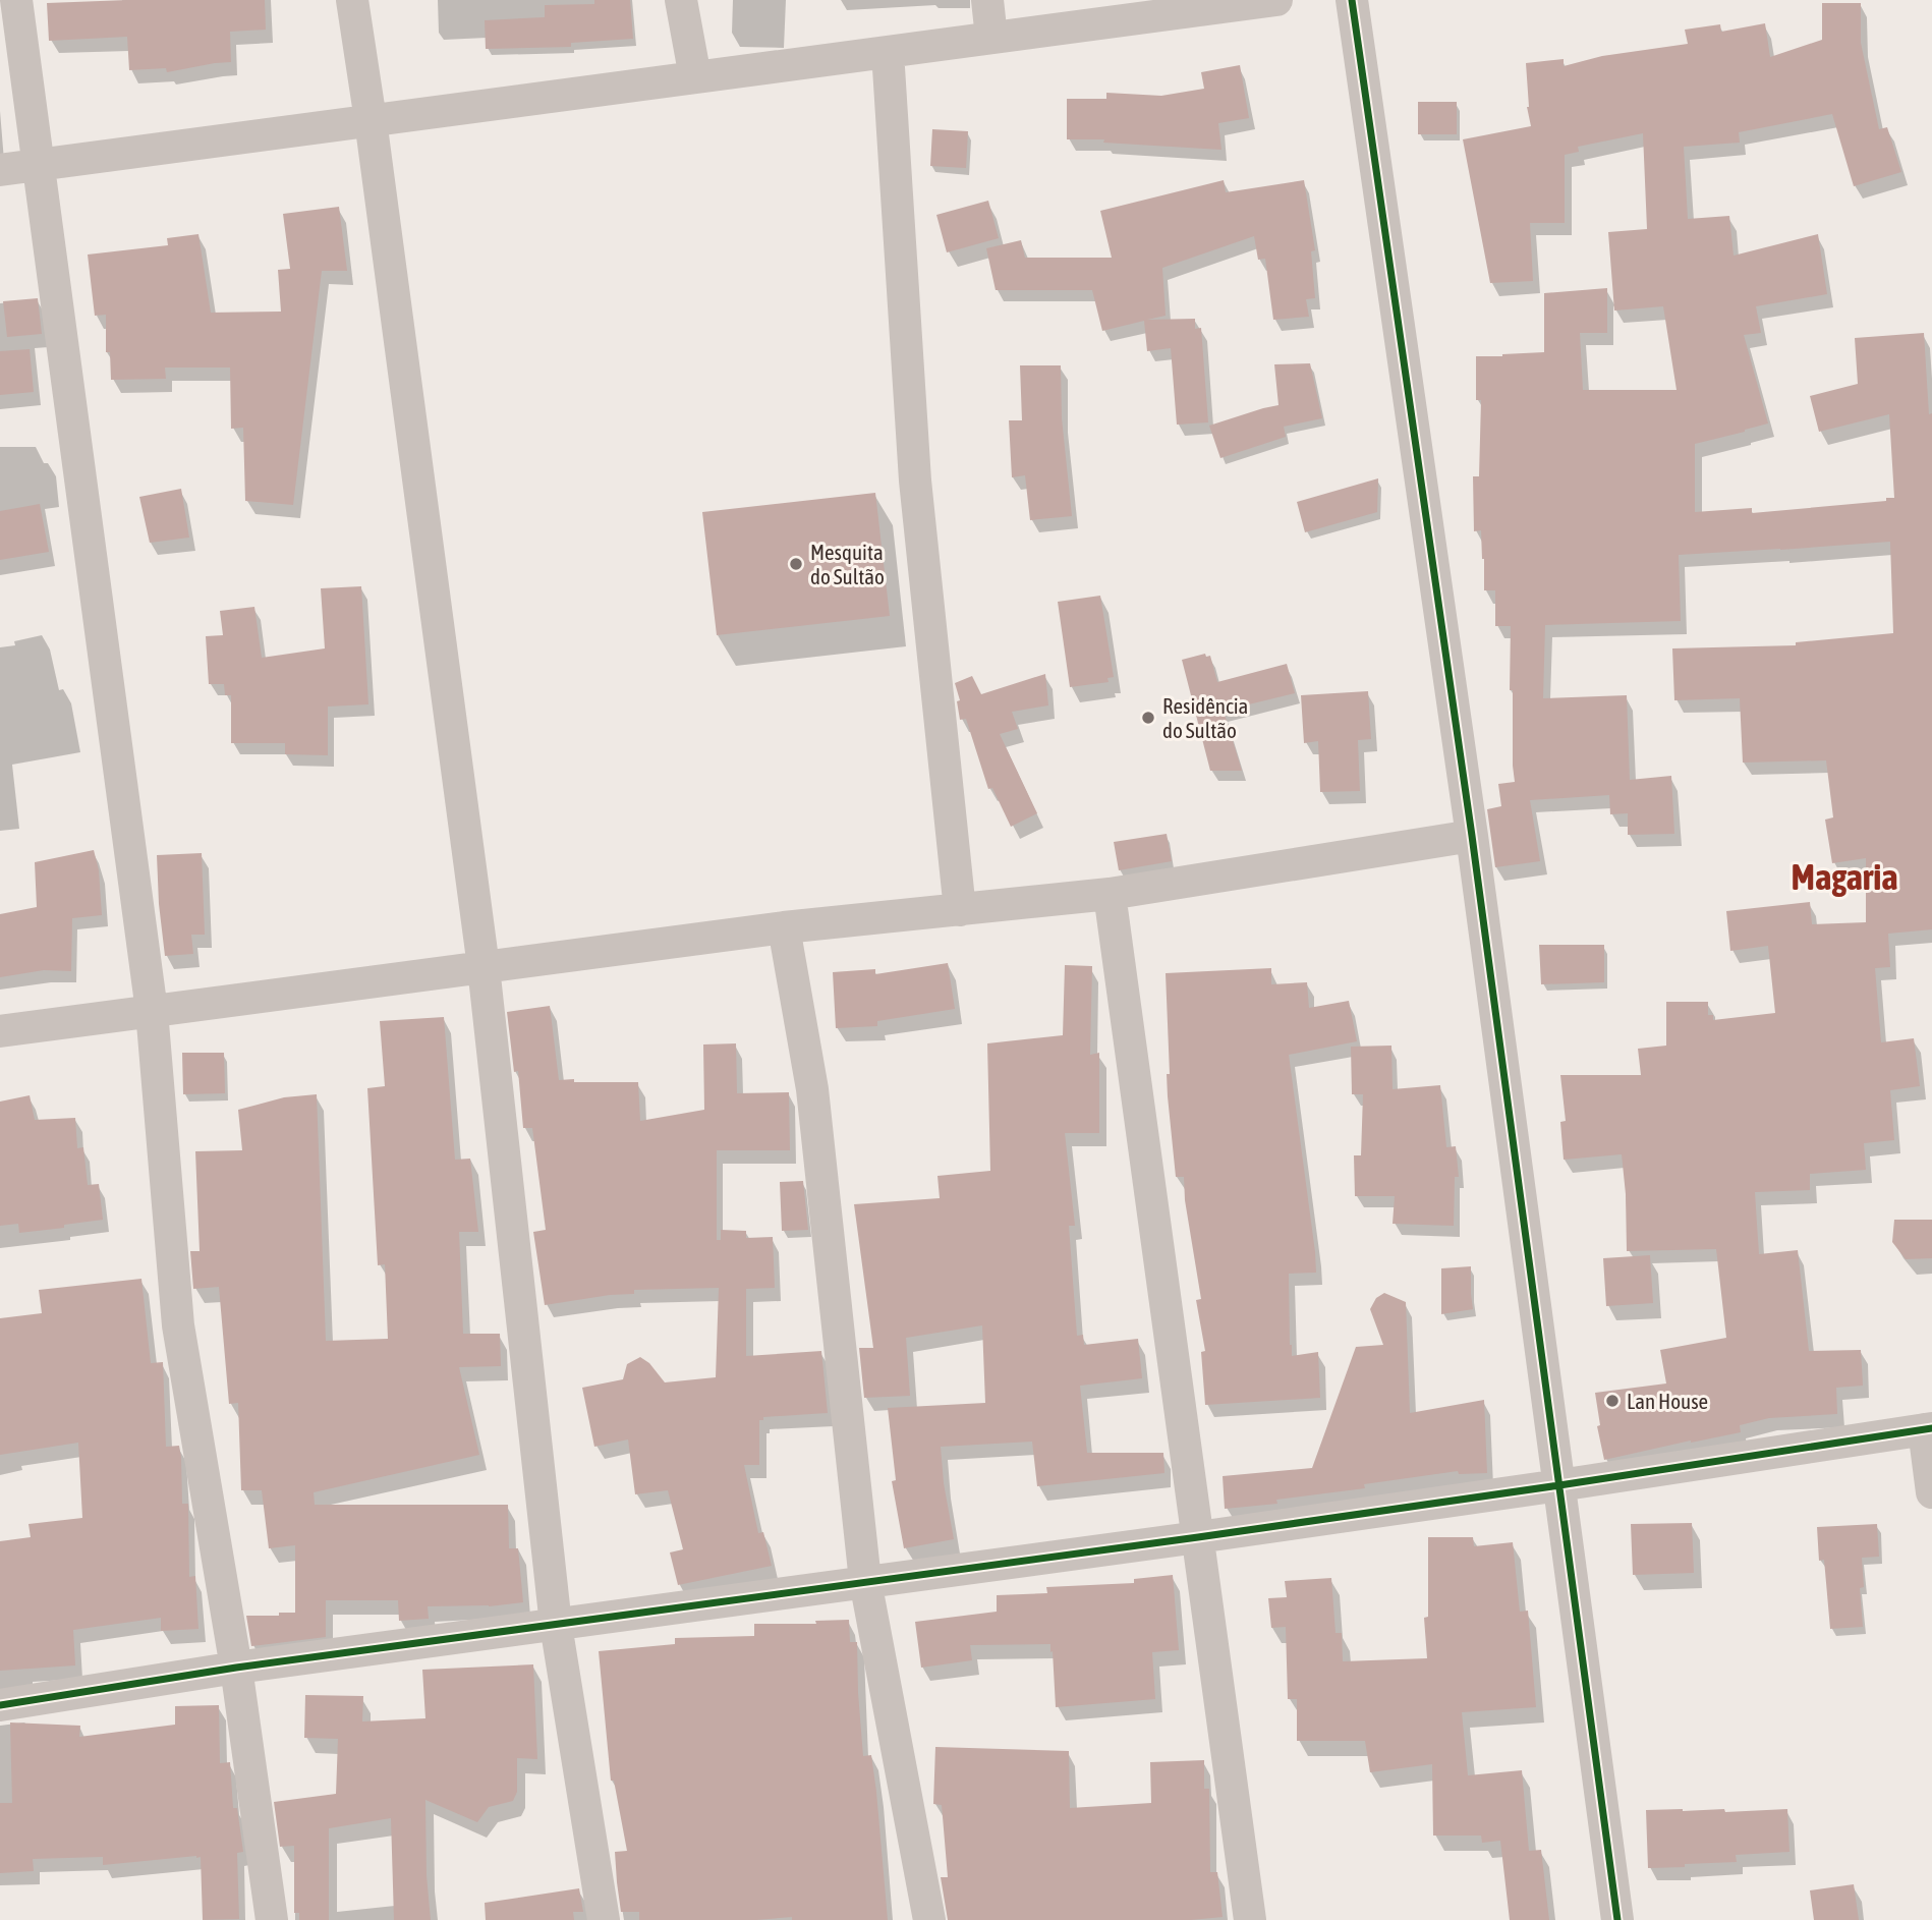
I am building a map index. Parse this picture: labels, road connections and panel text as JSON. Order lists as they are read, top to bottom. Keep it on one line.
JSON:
{"districts":["Magaria"],"places":["Mesquita do Sultão","Residência do Sultão","Lan House"]}
